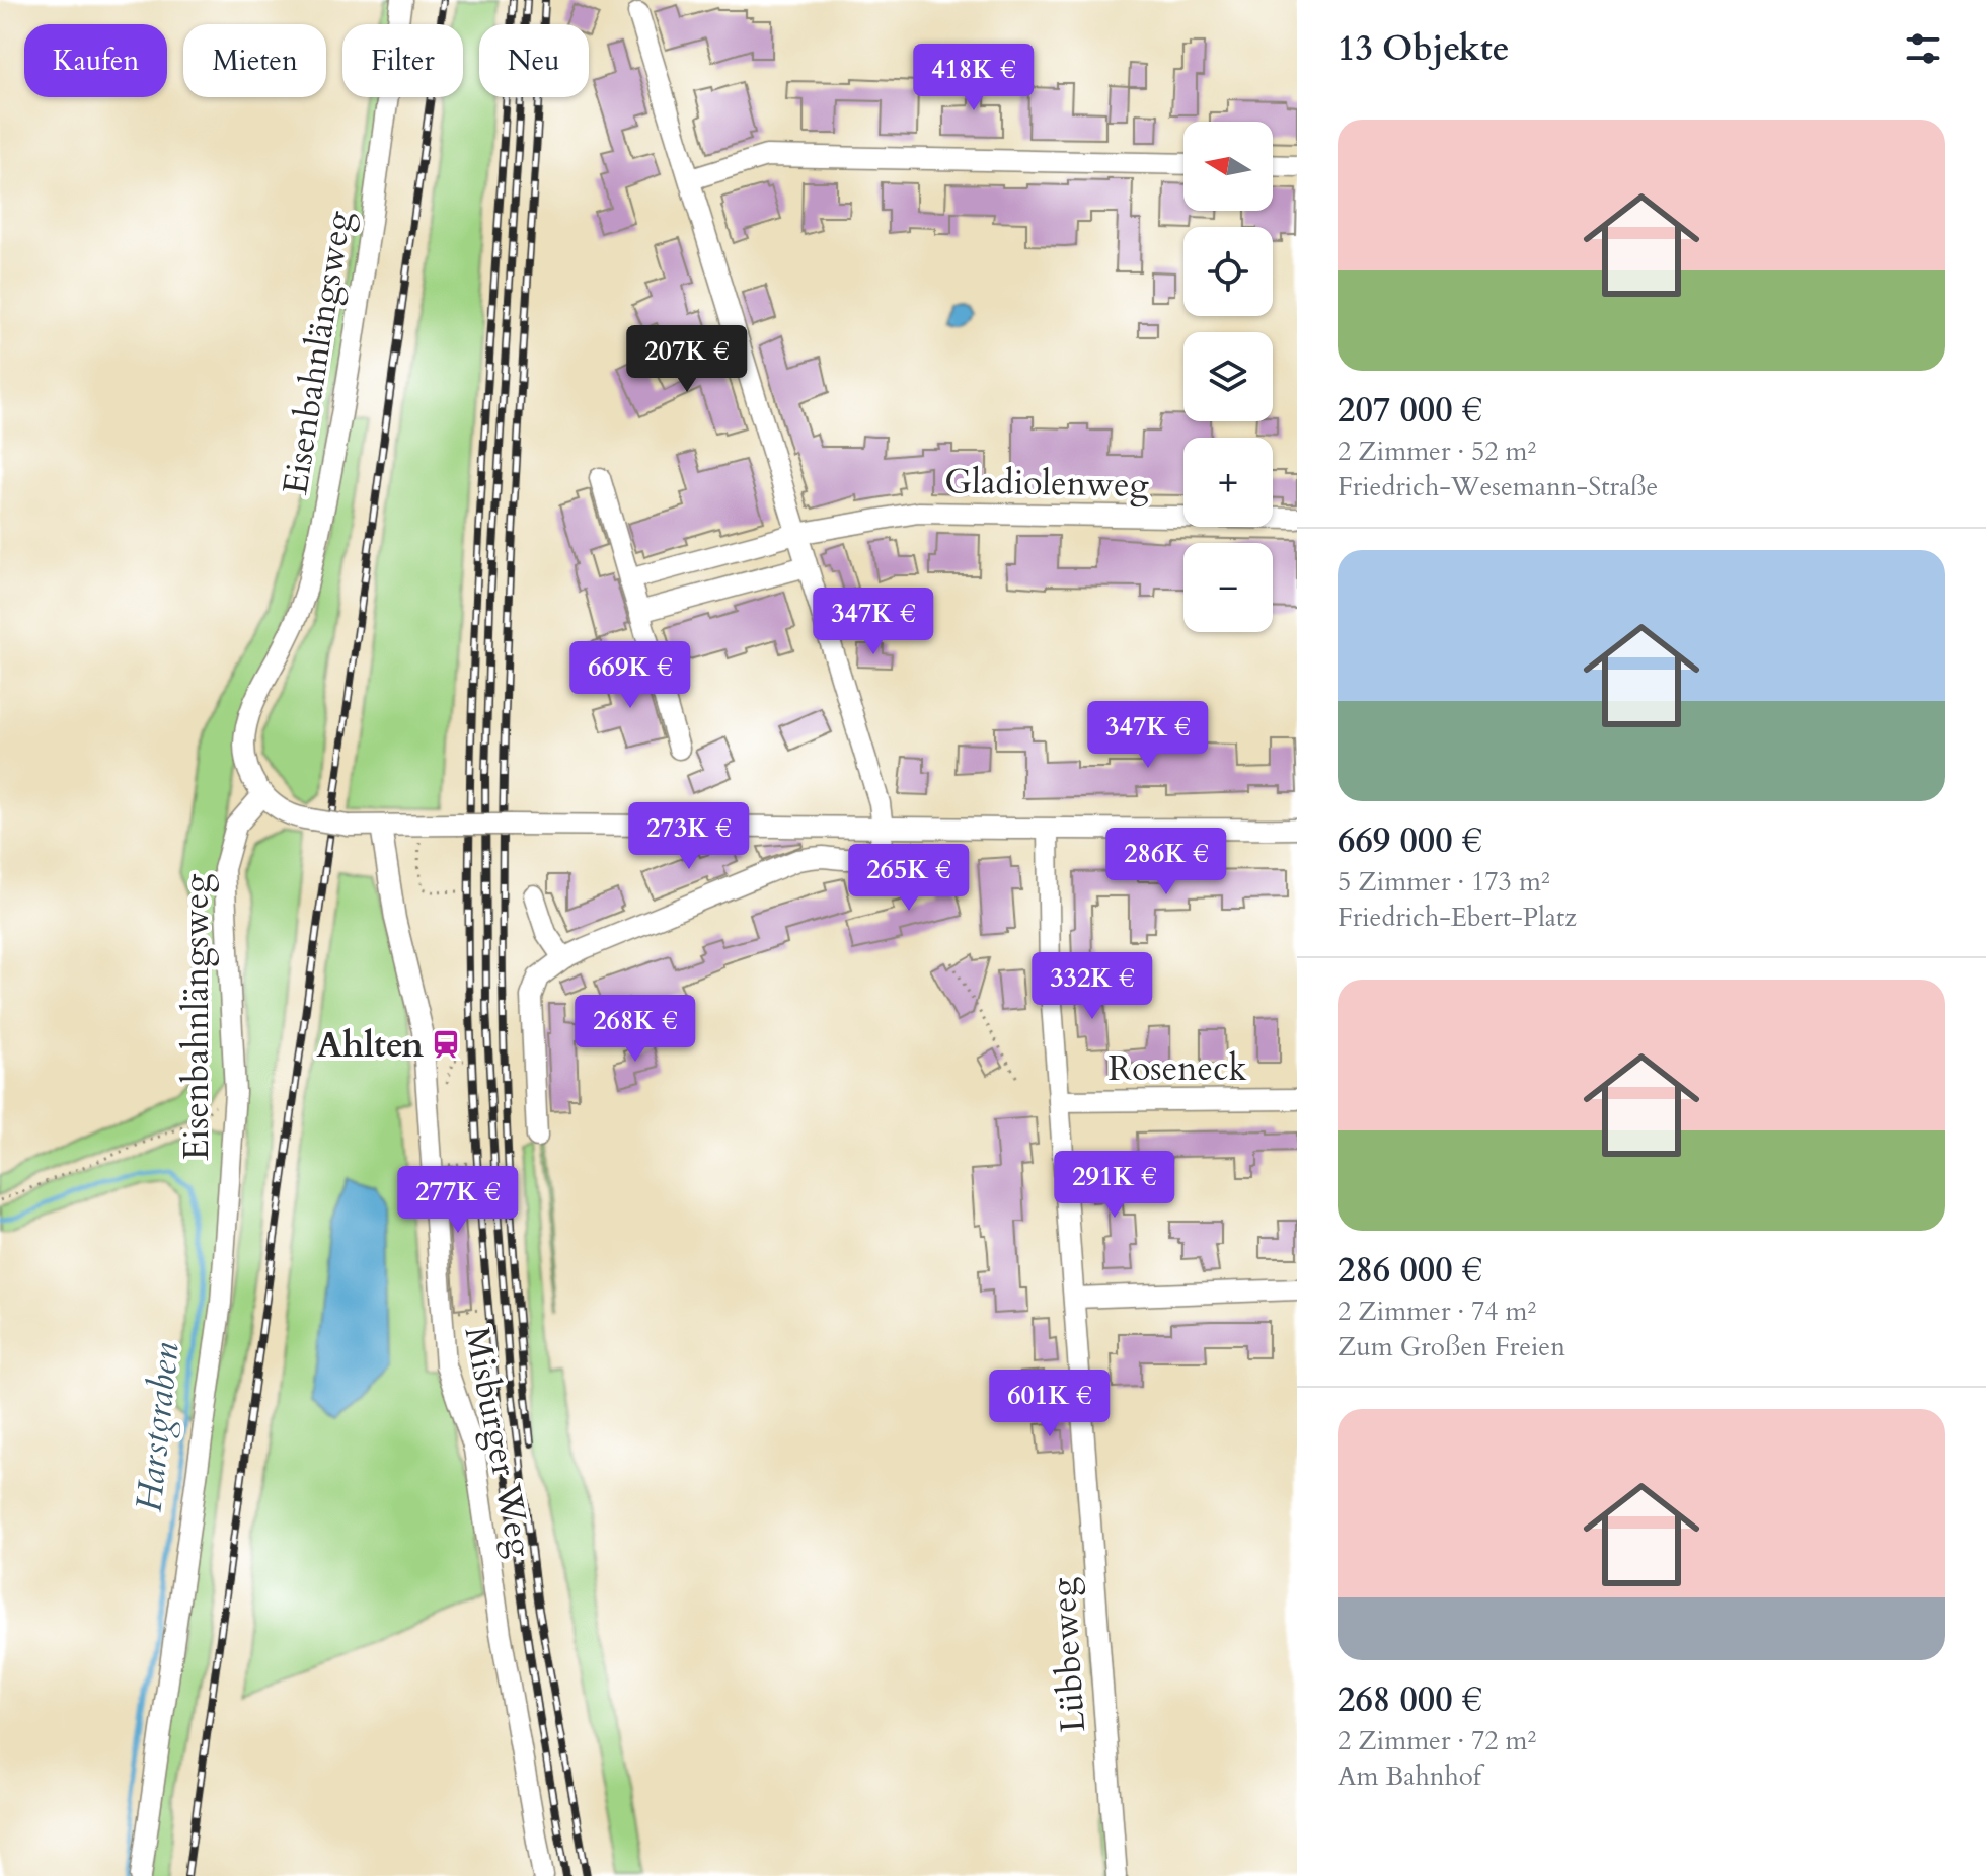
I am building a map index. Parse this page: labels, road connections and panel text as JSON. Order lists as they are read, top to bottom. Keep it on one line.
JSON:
{"streets":{"street":["Eisenbahnlängsweg","Gladiolenweg","Roseneck","Misburger Weg","Lübbeweg"]},"crossings":[["Roseneck","Lübbeweg"]],"water":["Harstgraben"],"places":{"station":["Ahlten"]},"north":"left","page":{"heading":"13 Objekte","chip":["Kaufen","Mieten","Filter","Neu"],"price":["418K €","207K €","347K €","669K €","347K €","273K €","286K €","265K €","332K €","268K €","291K €","277K €","601K €"],"list":[{"name":"207 000 €","note":"2 Zimmer · 52 m² · Friedrich-Wesemann-Straße"},{"name":"669 000 €","note":"5 Zimmer · 173 m² · Friedrich-Ebert-Platz"},{"name":"286 000 €","note":"2 Zimmer · 74 m² · Zum Großen Freien"},{"name":"268 000 €","note":"2 Zimmer · 72 m² · Am Bahnhof"}],"map_buttons":["+","−"]}}
